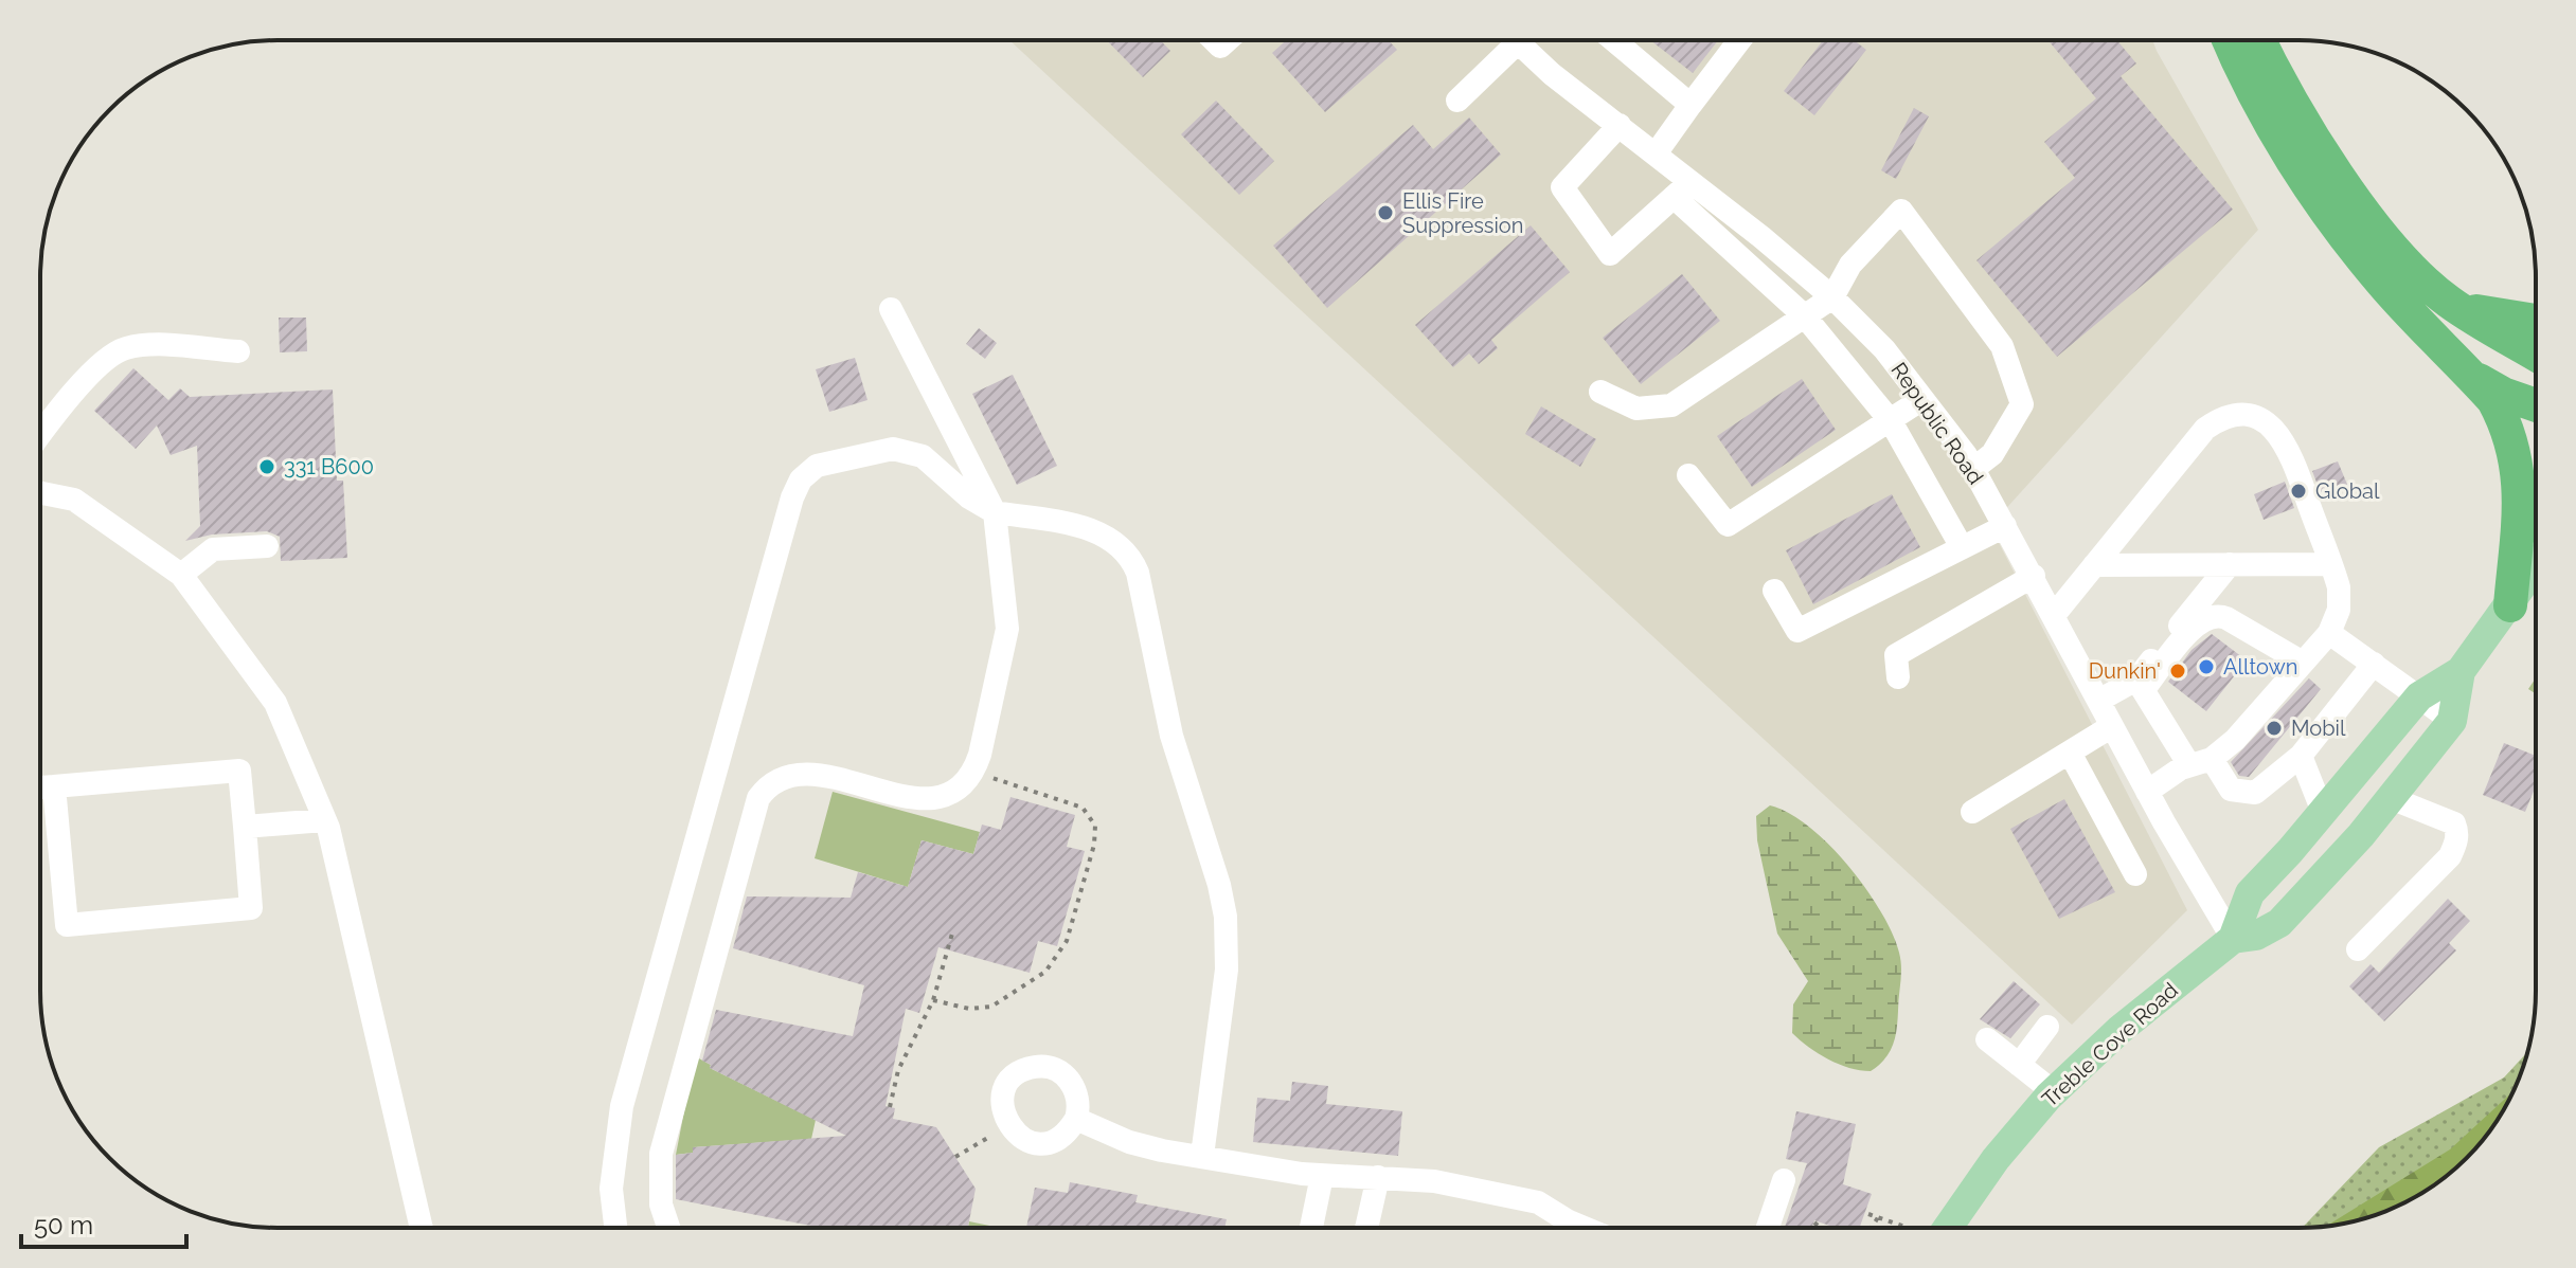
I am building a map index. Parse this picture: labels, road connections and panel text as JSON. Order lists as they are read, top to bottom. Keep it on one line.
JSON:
{"streets":{"main road":["Treble Cove Road"],"street":["Republic Road"]},"crossings":[["Republic Road","Treble Cove Road"]],"places":["Ellis Fire Suppression","331 B600","Global","Alltown","Dunkin'","Mobil"],"scale_bar":"50 m"}
